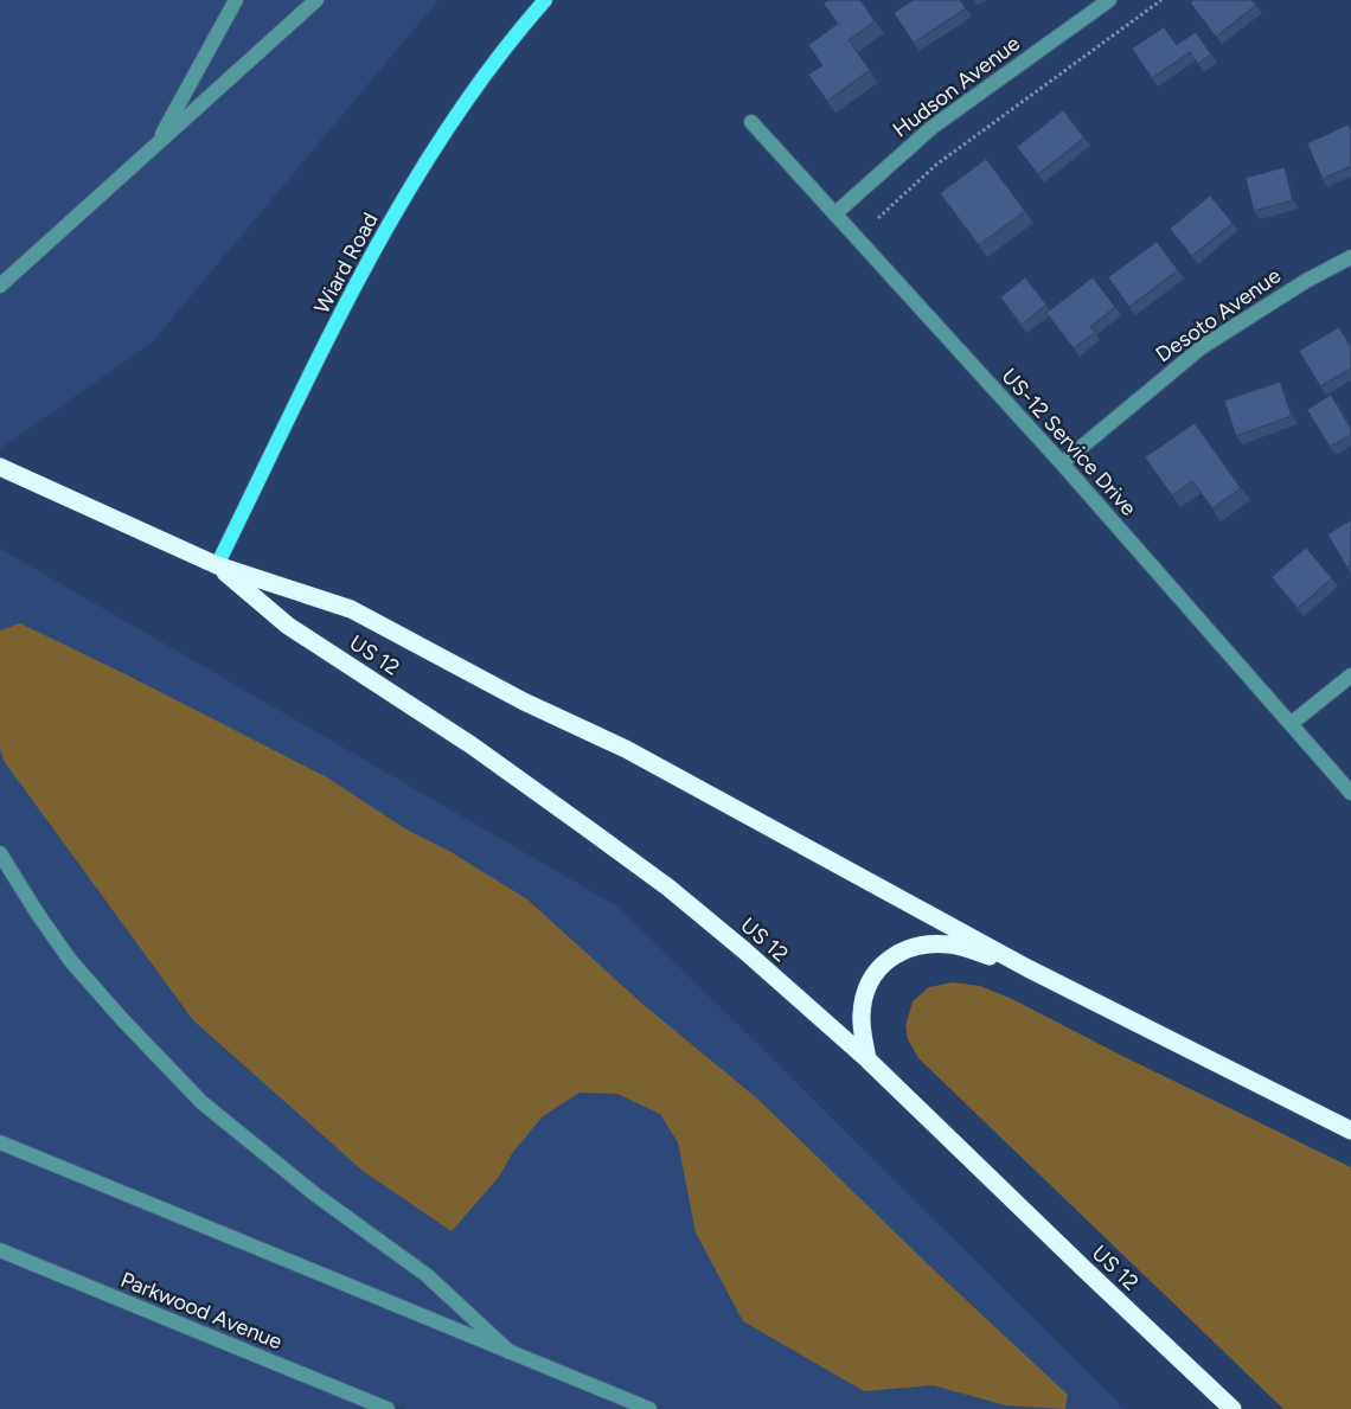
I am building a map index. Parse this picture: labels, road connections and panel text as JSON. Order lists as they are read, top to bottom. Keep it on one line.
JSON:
{"streets":{"highway":["US 12"],"main road":["Wiard Road"],"street":["Hudson Avenue","Desoto Avenue","US-12 Service Drive","Parkwood Avenue"]},"crossings":[["Hudson Avenue","US-12 Service Drive"],["Wiard Road","US 12"],["Desoto Avenue","US-12 Service Drive"]]}
